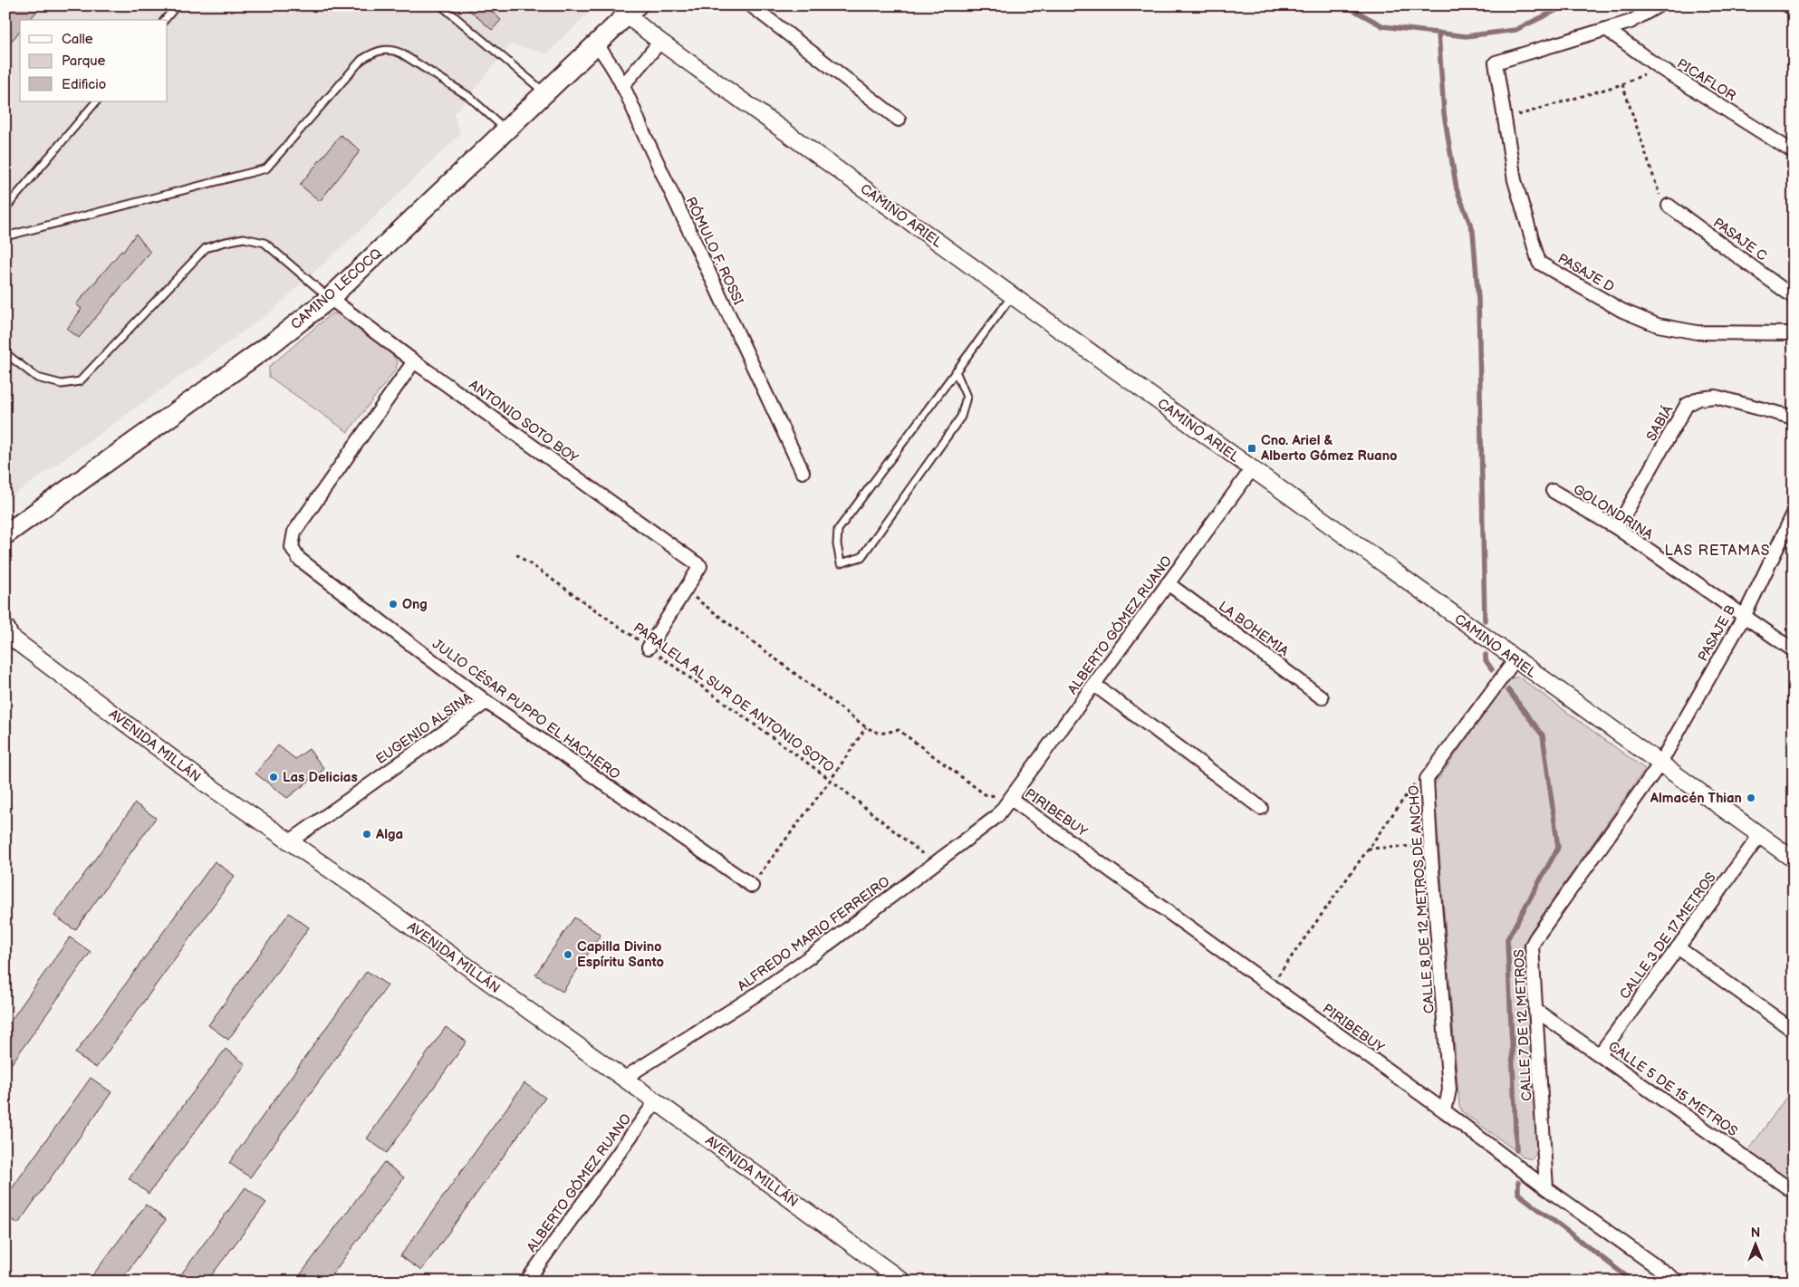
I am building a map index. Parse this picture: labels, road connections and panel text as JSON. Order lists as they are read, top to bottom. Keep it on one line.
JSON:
{"streets":{"main road":["CAMINO LECOCQ"],"street":["PICAFLOR","CAMINO ARIEL","PASAJE C","RÓMULO F. ROSSI","PASAJE D","ANTONIO SOTO BOY","SABIÁ","GOLONDRINA","ALBERTO GÓMEZ RUANO","LA BOHEMIA","PASAJE B","JULIO CÉSAR PUPPO EL HACHERO","EUGENIO ALSINA","AVENIDA MILLÁN","PIRIBEBUY","CALLE 8 DE 12 METROS DE ANCHO","ALFREDO MARIO FERREIRO","CALLE 3 DE 17 METROS","CALLE 7 DE 12 METROS","CALLE 5 DE 15 METROS"],"path":["PARALELA AL SUR DE ANTONIO SOTO"]},"crossings":[["PICAFLOR","PASAJE D"],["CAMINO ARIEL","CAMINO LECOCQ"],["CAMINO ARIEL","ALBERTO GÓMEZ RUANO"],["CAMINO ARIEL","PASAJE B"],["CAMINO ARIEL","CALLE 8 DE 12 METROS DE ANCHO"],["CAMINO ARIEL","CALLE 3 DE 17 METROS"],["CAMINO ARIEL","CALLE 7 DE 12 METROS"],["RÓMULO F. ROSSI","CAMINO LECOCQ"],["CAMINO LECOCQ","ANTONIO SOTO BOY"],["ANTONIO SOTO BOY","JULIO CÉSAR PUPPO EL HACHERO"],["SABIÁ","GOLONDRINA"],["GOLONDRINA","PASAJE B"],["ALBERTO GÓMEZ RUANO","LA BOHEMIA"],["ALBERTO GÓMEZ RUANO","AVENIDA MILLÁN"],["ALBERTO GÓMEZ RUANO","PIRIBEBUY"],["ALBERTO GÓMEZ RUANO","ALFREDO MARIO FERREIRO"],["PASAJE B","CALLE 7 DE 12 METROS"],["PARALELA AL SUR DE ANTONIO SOTO","ALFREDO MARIO FERREIRO"],["JULIO CÉSAR PUPPO EL HACHERO","EUGENIO ALSINA"],["EUGENIO ALSINA","AVENIDA MILLÁN"],["AVENIDA MILLÁN","ALFREDO MARIO FERREIRO"],["PIRIBEBUY","CALLE 8 DE 12 METROS DE ANCHO"],["PIRIBEBUY","ALFREDO MARIO FERREIRO"],["PIRIBEBUY","CALLE 7 DE 12 METROS"],["CALLE 3 DE 17 METROS","CALLE 5 DE 15 METROS"],["CALLE 7 DE 12 METROS","CALLE 5 DE 15 METROS"]],"districts":["LAS RETAMAS"],"places":{"transit":["Cno. Ariel & Alberto Gómez Ruano"],"other":["Ong","Las Delicias","Almacén Thian","Alga","Capilla Divino Espíritu Santo"]},"legend":["Calle","Parque","Edificio"],"north":"top"}
